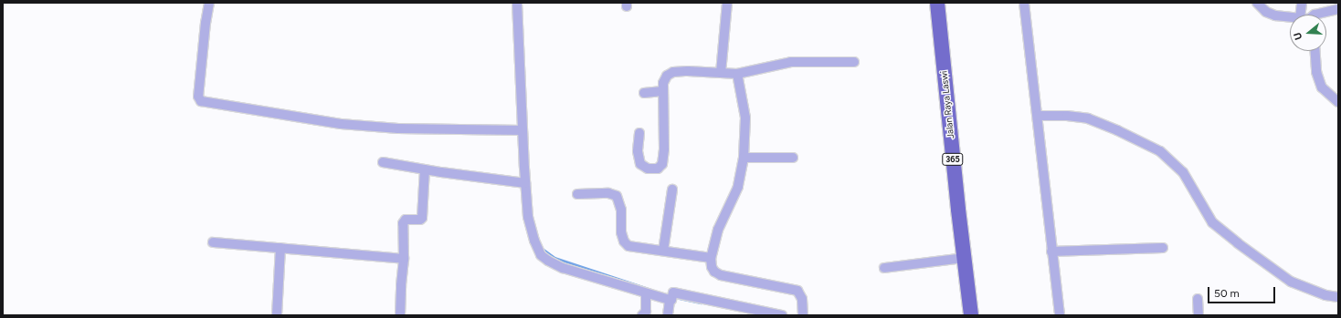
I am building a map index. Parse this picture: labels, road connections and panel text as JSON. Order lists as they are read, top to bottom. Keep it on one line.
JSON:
{"streets":{"main road":["Jalan Raya Laswi","365"]},"scale_bar":"50 m","north":"left"}
